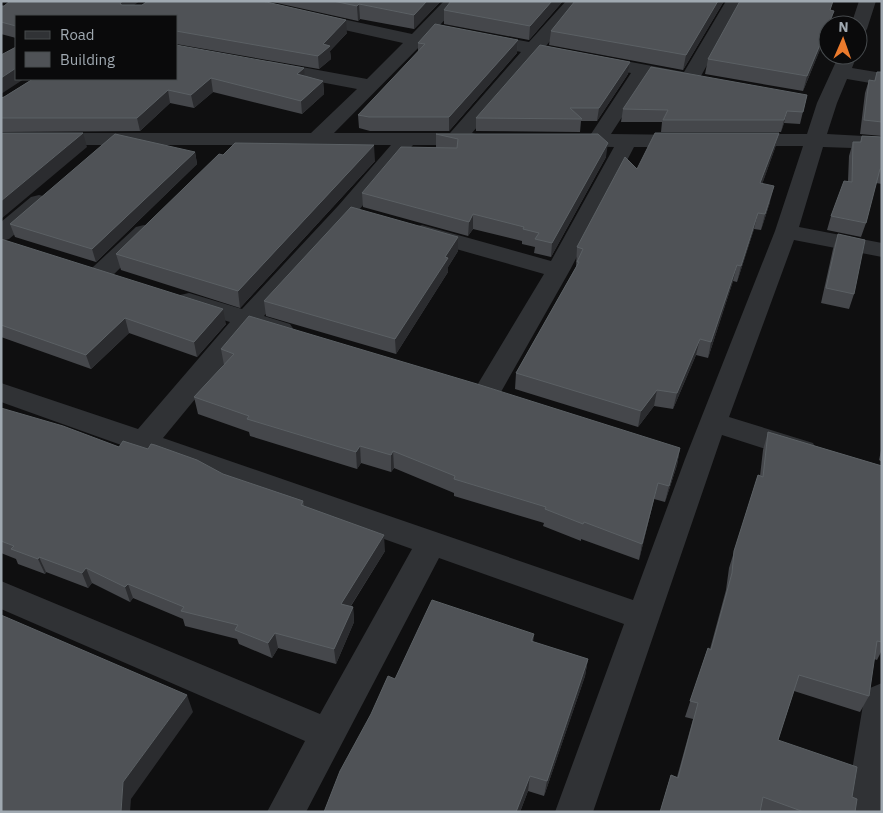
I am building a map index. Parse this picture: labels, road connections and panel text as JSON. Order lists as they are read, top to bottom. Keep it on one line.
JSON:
{"legend":["Road","Building"],"north":"top"}
